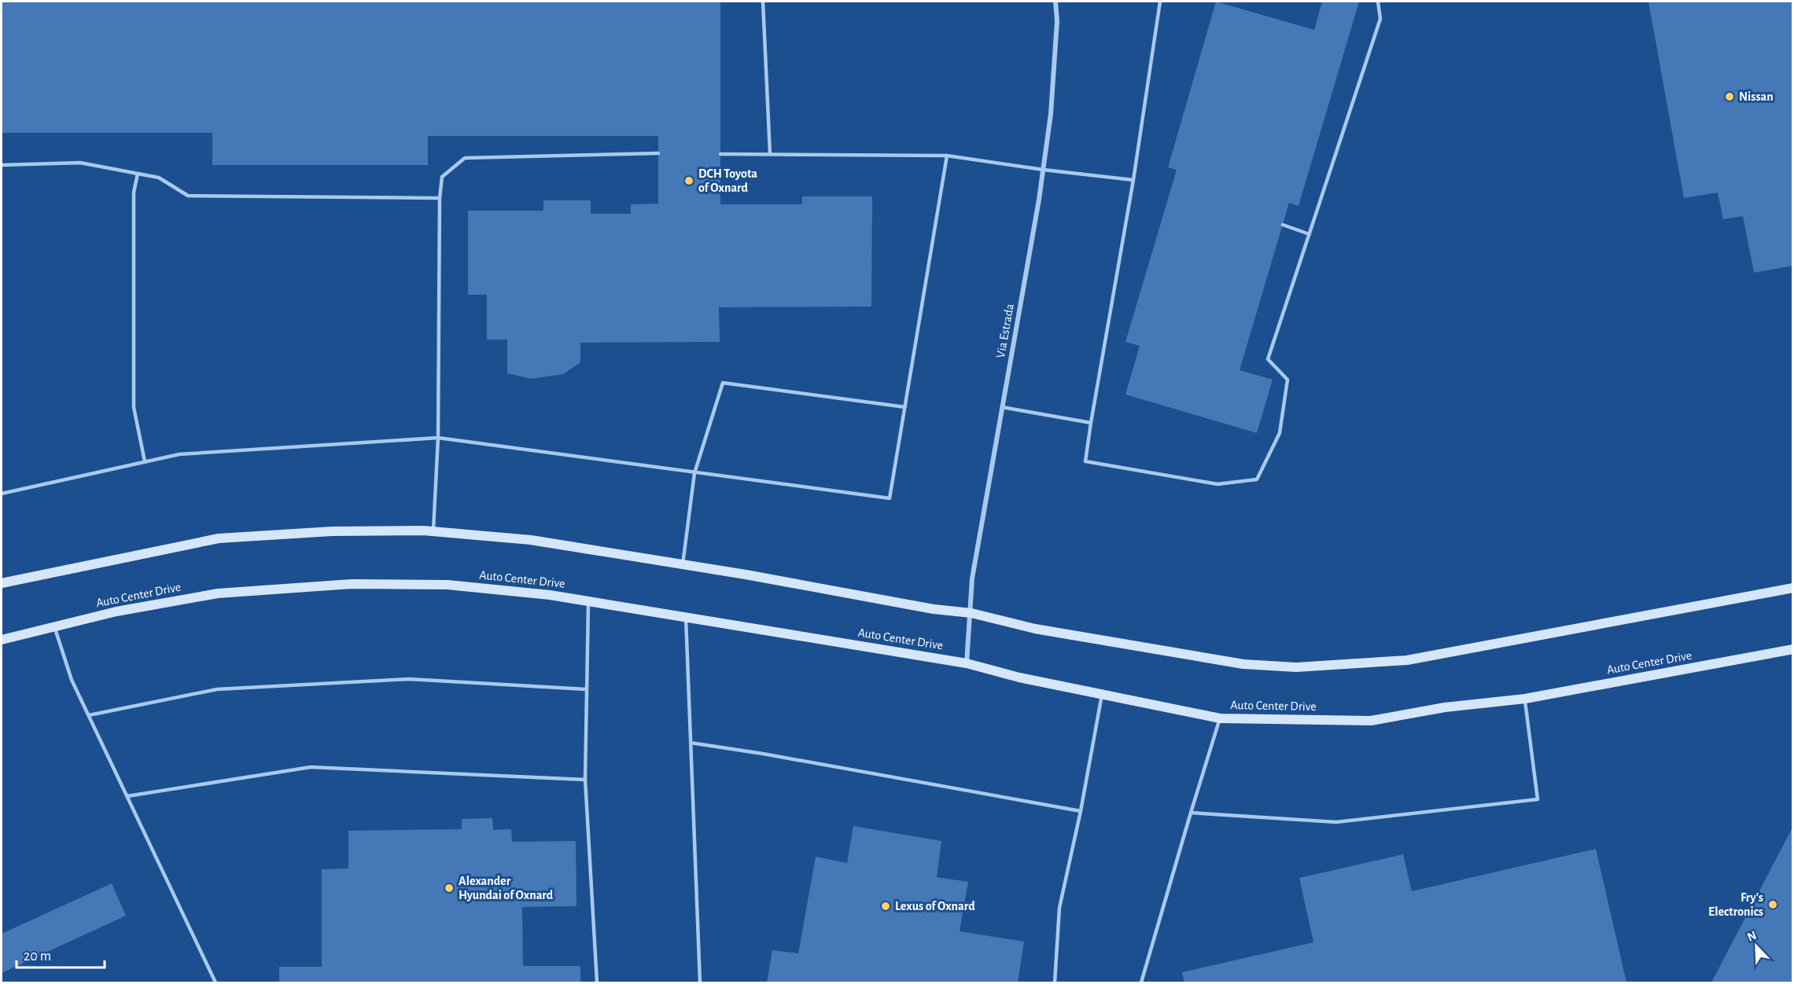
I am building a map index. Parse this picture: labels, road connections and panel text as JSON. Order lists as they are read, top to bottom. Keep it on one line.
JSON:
{"streets":{"street":["Via Estrada","Auto Center Drive"]},"crossings":[["Via Estrada","Auto Center Drive"]],"places":["Nissan","DCH Toyota of Oxnard","Alexander Hyundai of Oxnard","Fry's Electronics","Lexus of Oxnard"],"scale_bar":"20 m","north":"top left"}
